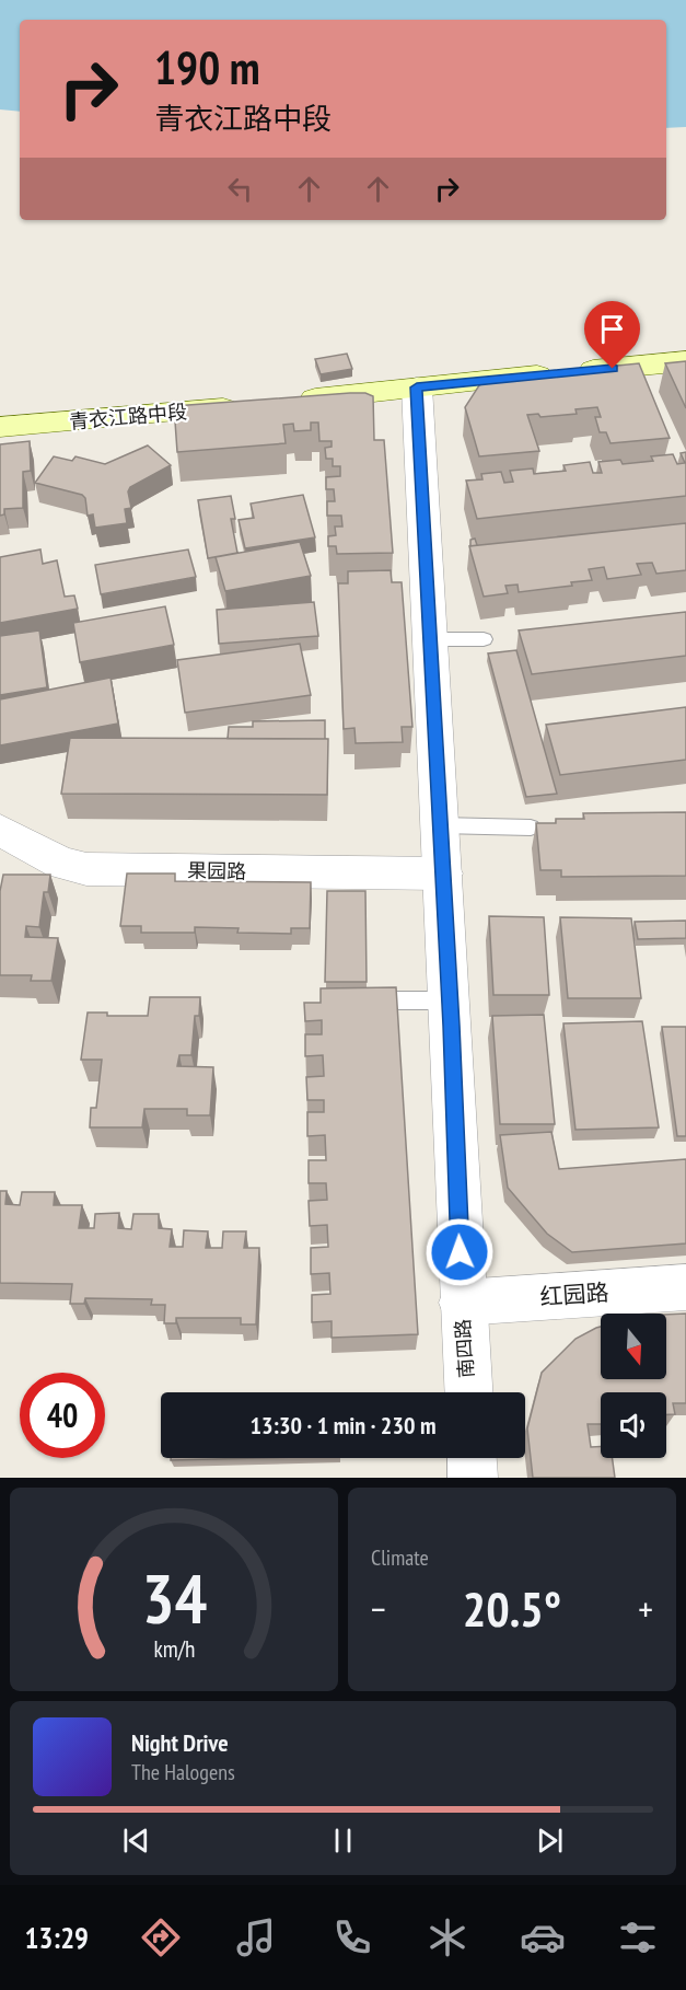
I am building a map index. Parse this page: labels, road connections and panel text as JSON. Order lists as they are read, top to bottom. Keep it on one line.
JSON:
{"streets":{"main road":["青衣江路中段"],"street":["果园路","红园路","南四路"]},"crossings":[["果园路","南四路"],["红园路","南四路"]],"north":"bottom","page":{"turn":["190 m","青衣江路中段"],"limit":"40","trip":"13:30 · 1 min · 230 m","tile":"Climate","heat":["−","20.5°","+"],"song":["Night Drive","The Halogens"],"tabs":"13:29","gauge":["34","km/h"]}}
